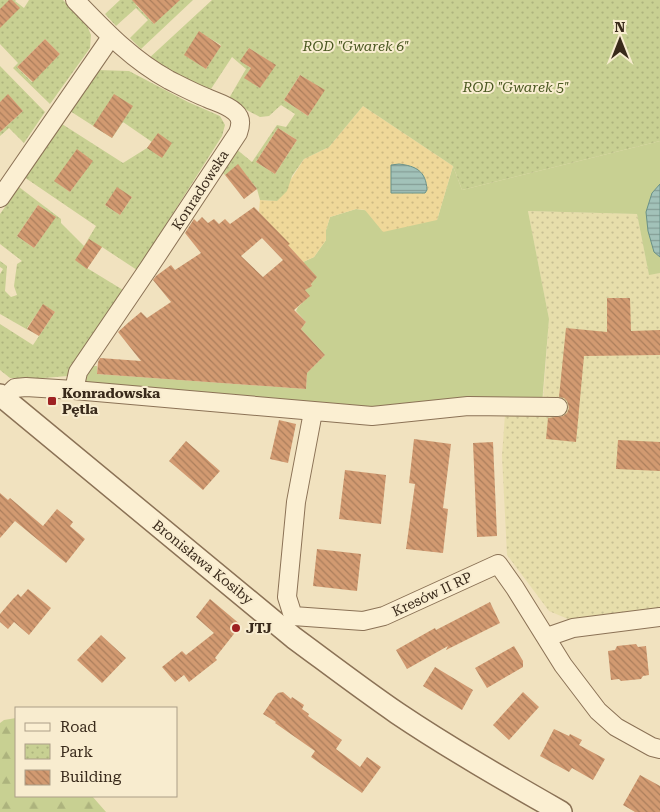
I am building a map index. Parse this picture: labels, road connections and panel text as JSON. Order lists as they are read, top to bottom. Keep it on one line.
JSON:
{"streets":{"street":["Konradowska","Bronisława Kosiby","Kresów II RP"]},"crossings":[["Konradowska","Bronisława Kosiby"],["Bronisława Kosiby","Kresów II RP"]],"parks":["ROD \"Gwarek 6\"","ROD \"Gwarek 5\""],"places":{"transit":["Konradowska Pętla"],"other":["JTJ"]},"legend":["Road","Park","Building"],"north":"top"}
